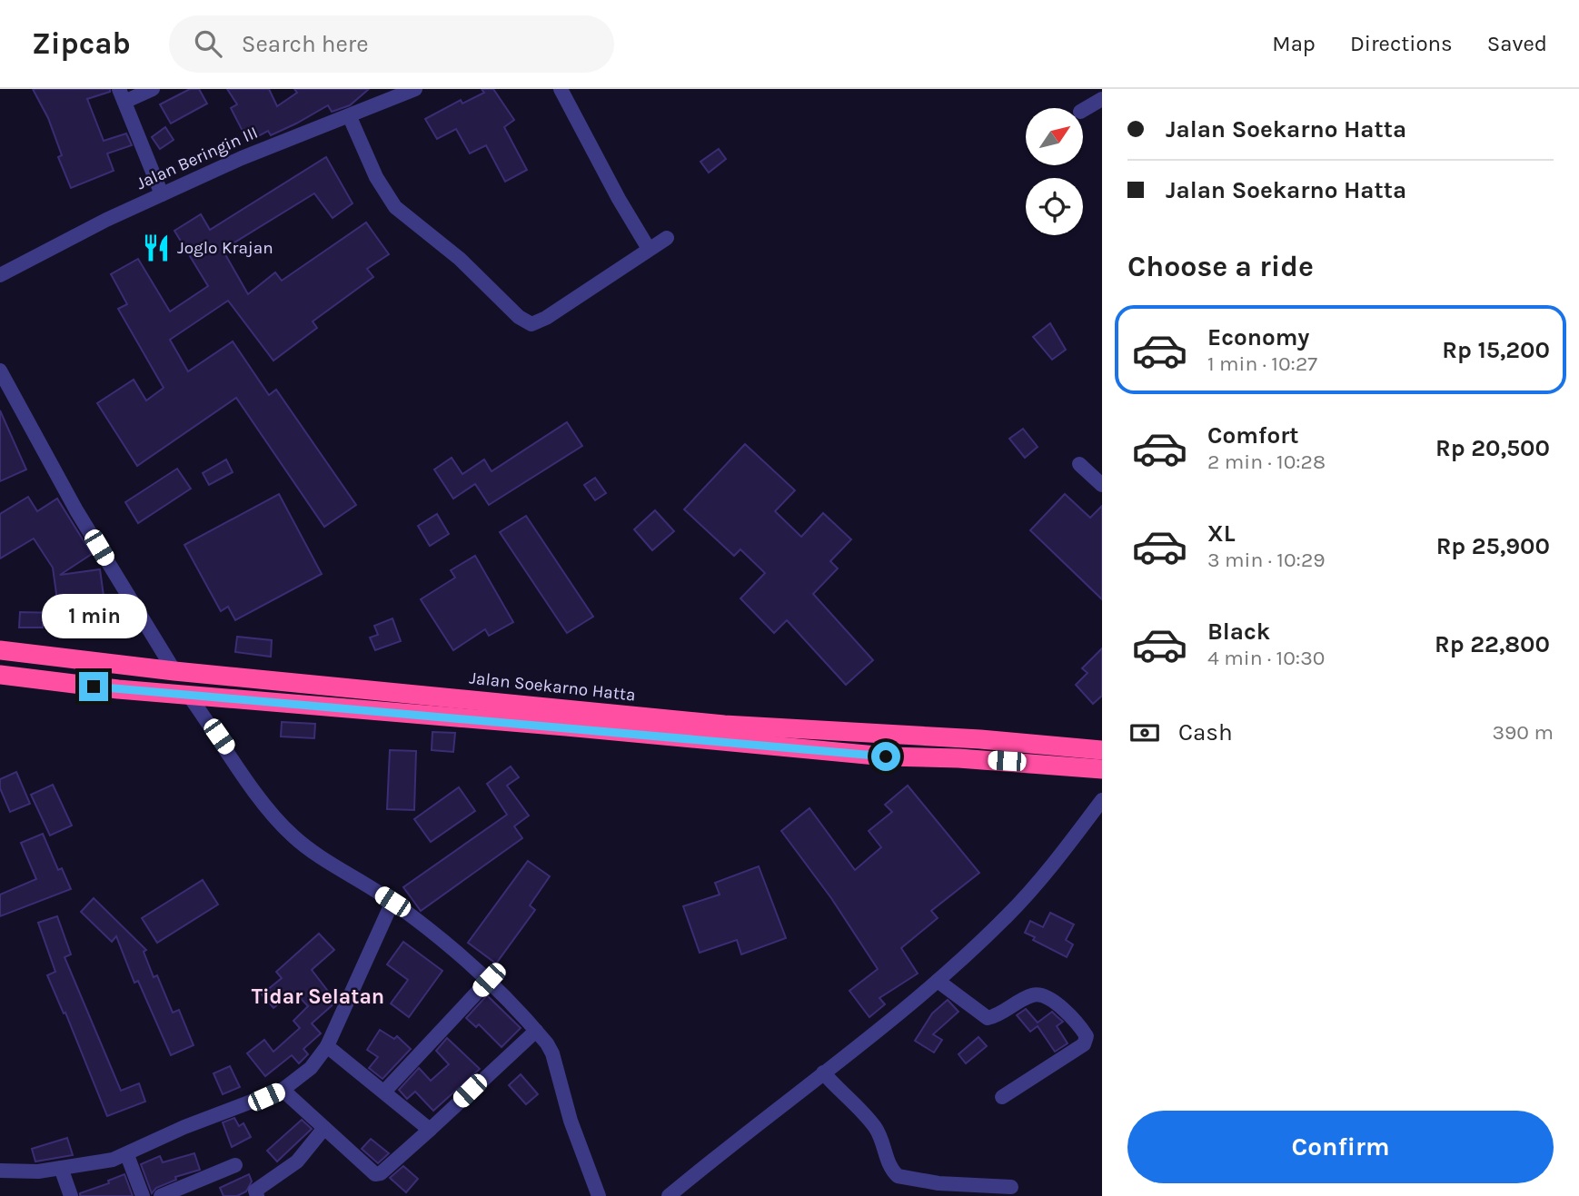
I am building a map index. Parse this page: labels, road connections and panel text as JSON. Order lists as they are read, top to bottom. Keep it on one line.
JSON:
{"streets":{"highway":["Jalan Soekarno Hatta"],"street":["Jalan Beringin III"]},"districts":["Tidar Selatan"],"places":{"restaurant":["Joglo Krajan"]},"north":"top right","page":{"header":"Zipcab","search":"Search here","nav":["Map","Directions","Saved"],"banner":["Jalan Soekarno Hatta","Jalan Soekarno Hatta"],"heading":"Choose a ride","list":[{"name":"Economy","note":"1 min · 10:27","value":"Rp 15,200"},{"name":"Comfort","note":"2 min · 10:28","value":"Rp 20,500"},{"name":"XL","note":"3 min · 10:29","value":"Rp 25,900"},{"name":"Black","note":"4 min · 10:30","value":"Rp 22,800"}],"bubble":"1 min","pay":["Cash","390 m"],"buttons":"Confirm"}}
